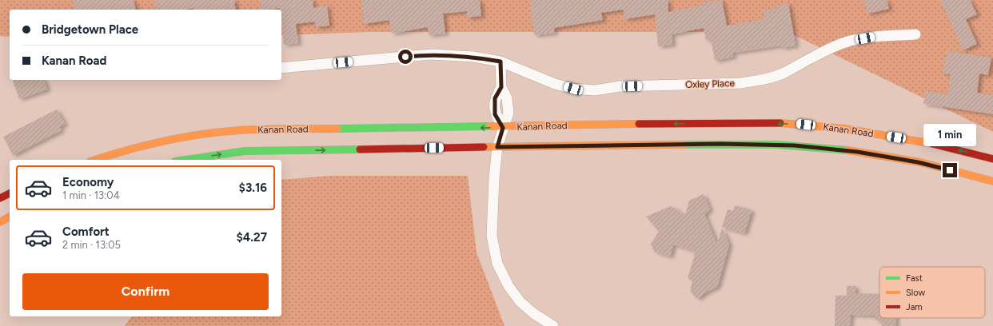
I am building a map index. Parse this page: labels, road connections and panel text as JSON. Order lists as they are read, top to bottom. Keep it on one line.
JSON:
{"streets":{"main road":["Kanan Road"],"street":["Oxley Place"]},"legend":["Fast","Slow","Jam"],"page":{"banner":["Bridgetown Place","Kanan Road"],"bubble":"1 min","list":[{"name":"Economy","note":"1 min · 13:04","value":"$3.16"},{"name":"Comfort","note":"2 min · 13:05","value":"$4.27"}],"buttons":"Confirm"}}
